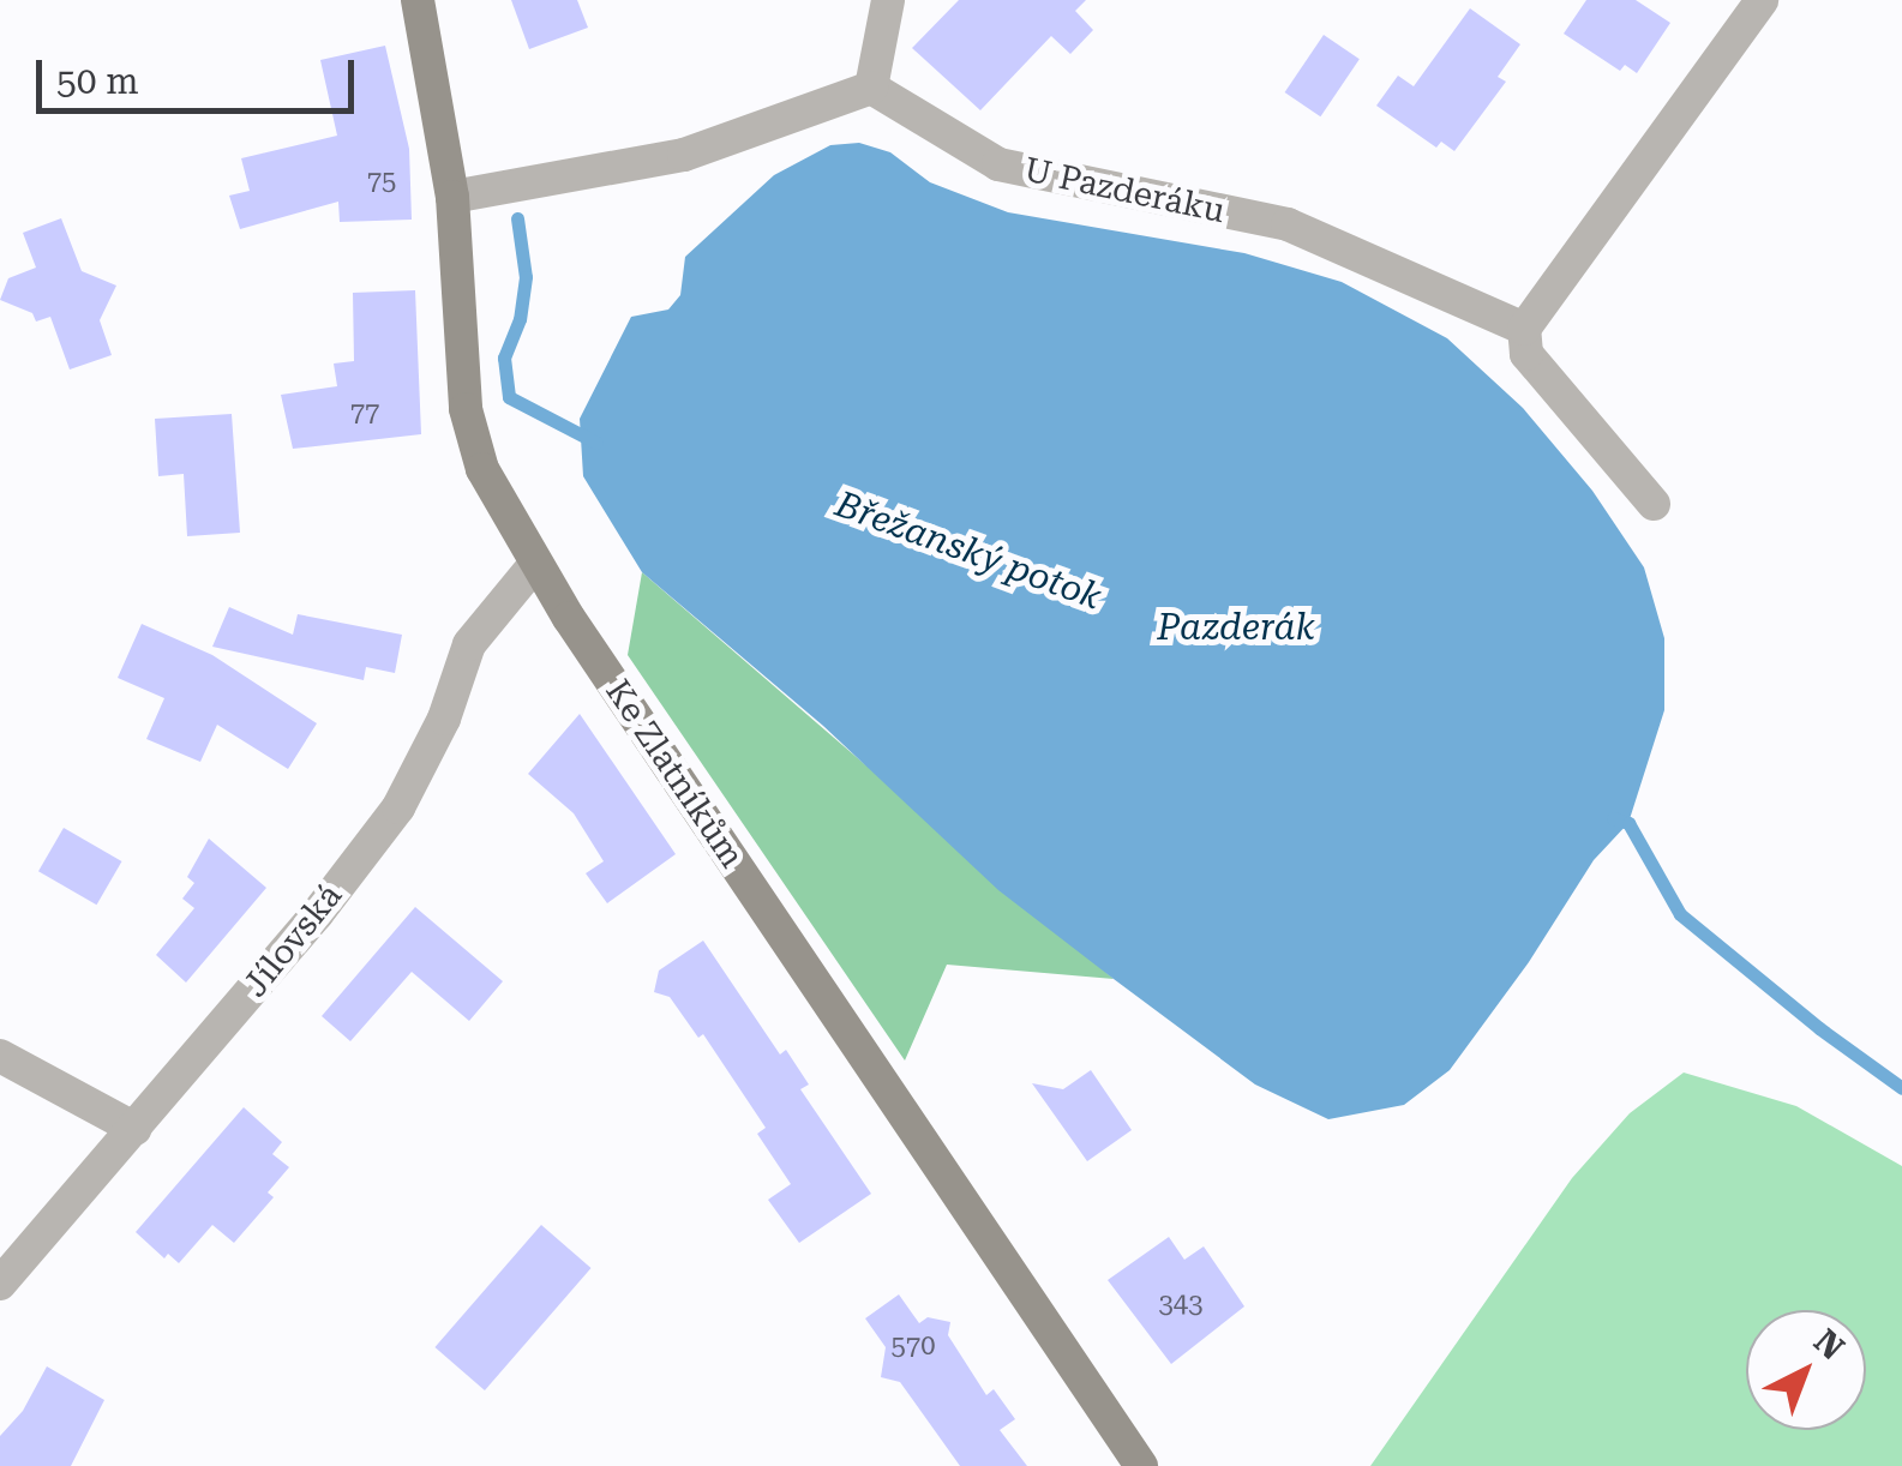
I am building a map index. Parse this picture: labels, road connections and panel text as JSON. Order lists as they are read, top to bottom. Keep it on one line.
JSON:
{"streets":{"main road":["Ke Zlatníkům"],"street":["U Pazderáku","Jílovská"]},"crossings":[["Ke Zlatníkům","Jílovská"]],"water":["Břežanský potok","Pazderák"],"house_numbers":["75","77","343","570"],"scale_bar":"50 m","north":"top right"}
